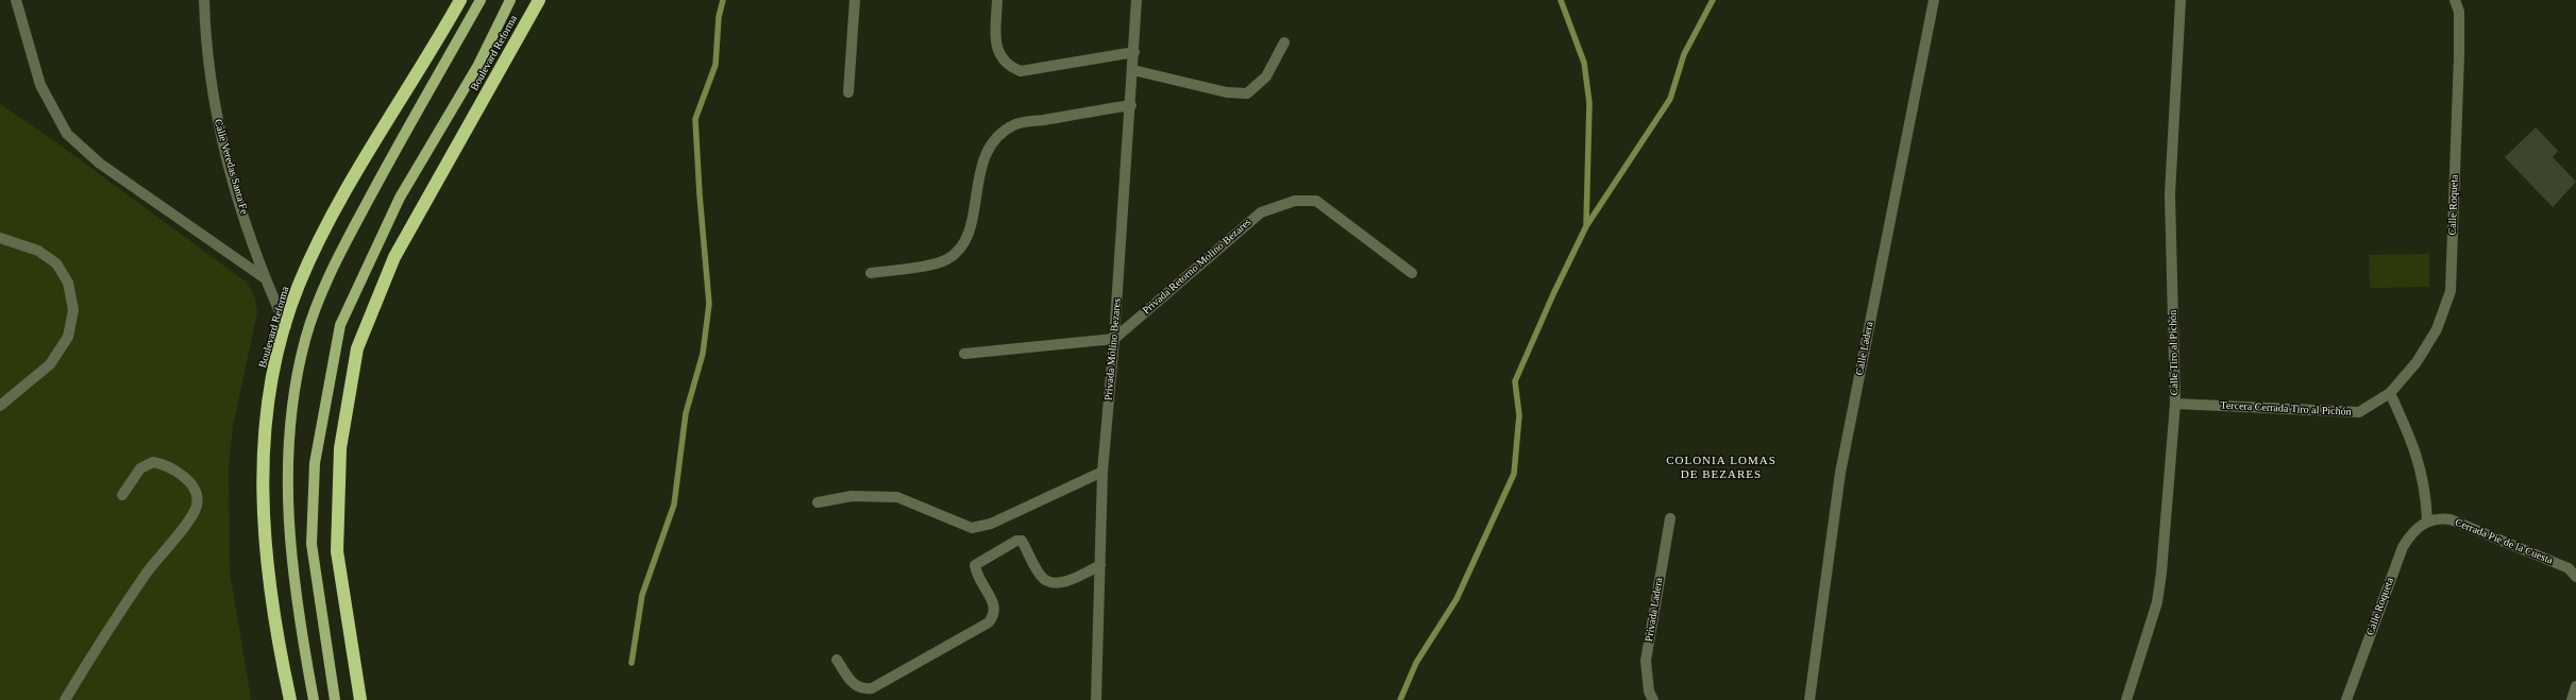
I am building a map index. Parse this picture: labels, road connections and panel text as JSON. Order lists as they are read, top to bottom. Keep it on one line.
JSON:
{"streets":{"highway":["Boulevard Reforma"],"street":["Calle Veredas Santa Fe","Calle Roqueta","Privada Retorno Molino Bezares","Calle Ladera","Privada Molino Bezares","Calle Tiro al Pichón","Tercera Cerrada Tiro al Pichón","Cerrada Pie de la Cuesta","Privada Ladera"]},"crossings":[["Boulevard Reforma","Calle Veredas Santa Fe"],["Calle Roqueta","Tercera Cerrada Tiro al Pichón"],["Calle Roqueta","Cerrada Pie de la Cuesta"],["Privada Retorno Molino Bezares","Privada Molino Bezares"],["Calle Tiro al Pichón","Tercera Cerrada Tiro al Pichón"]],"districts":["COLONIA LOMAS DE BEZARES"]}
